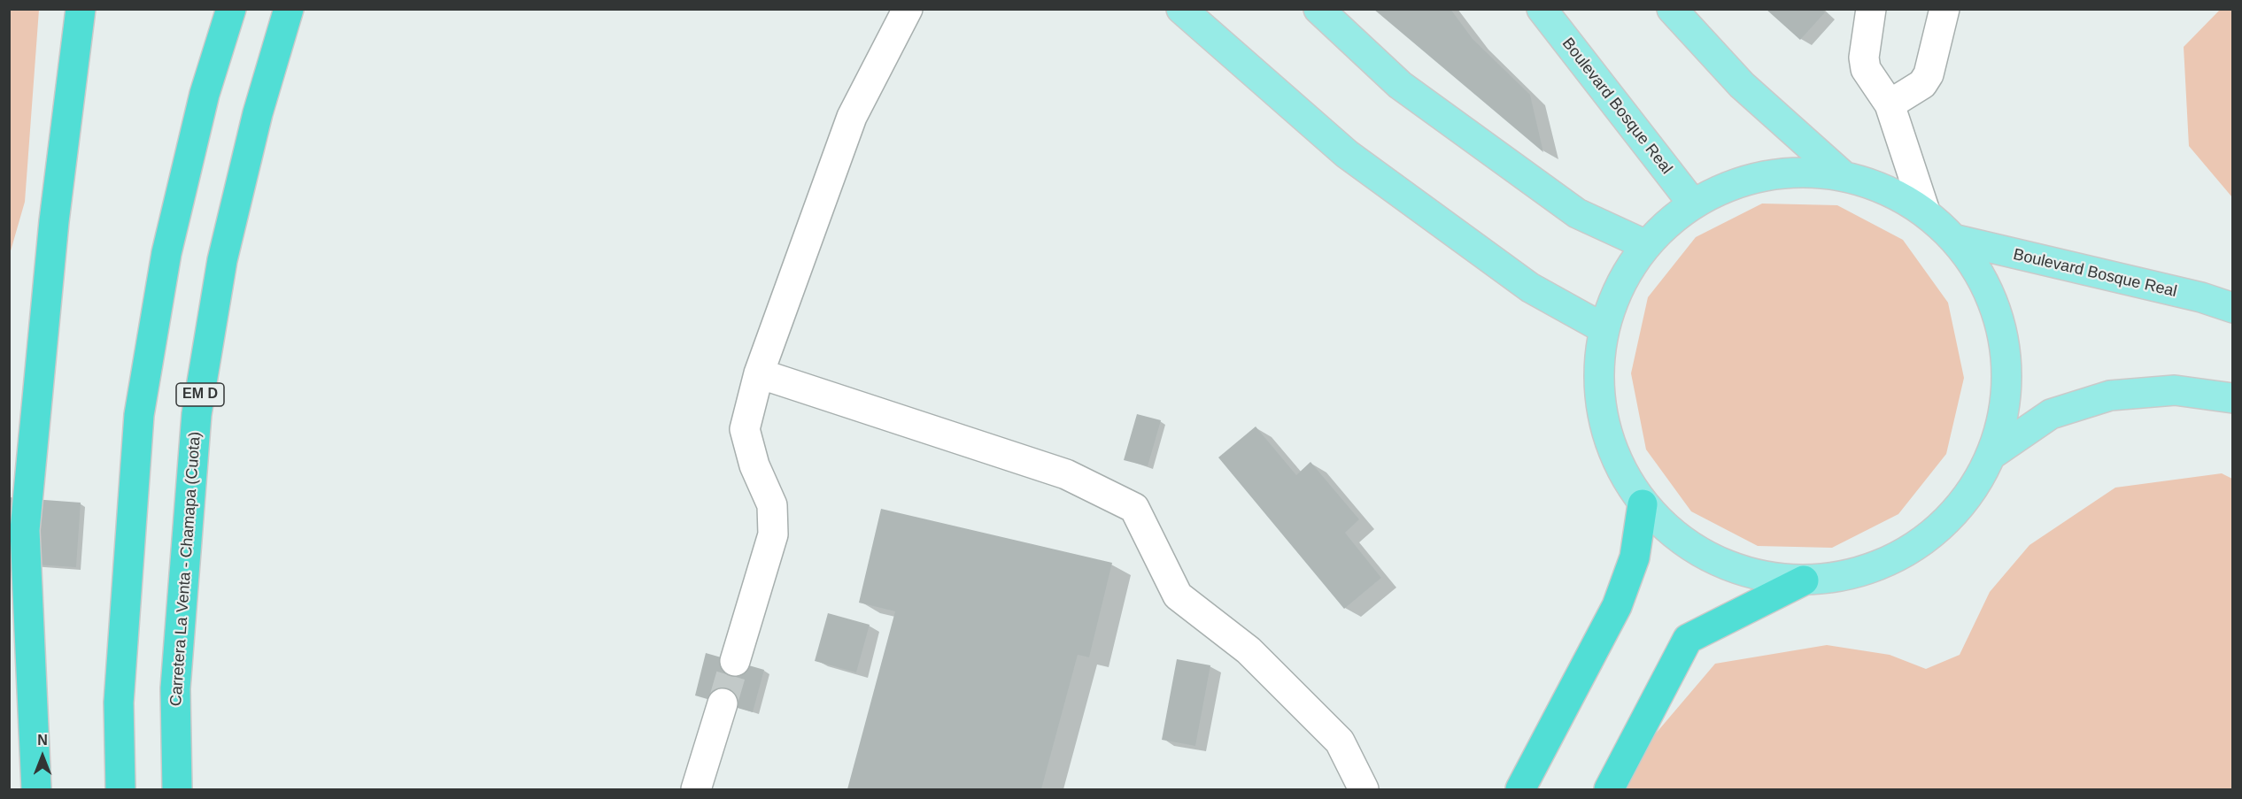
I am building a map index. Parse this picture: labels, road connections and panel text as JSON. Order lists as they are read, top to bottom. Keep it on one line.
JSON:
{"streets":{"highway":["EM D","Carretera La Venta - Chamapa (Cuota)"],"main road":["Boulevard Bosque Real"]},"north":"top"}
